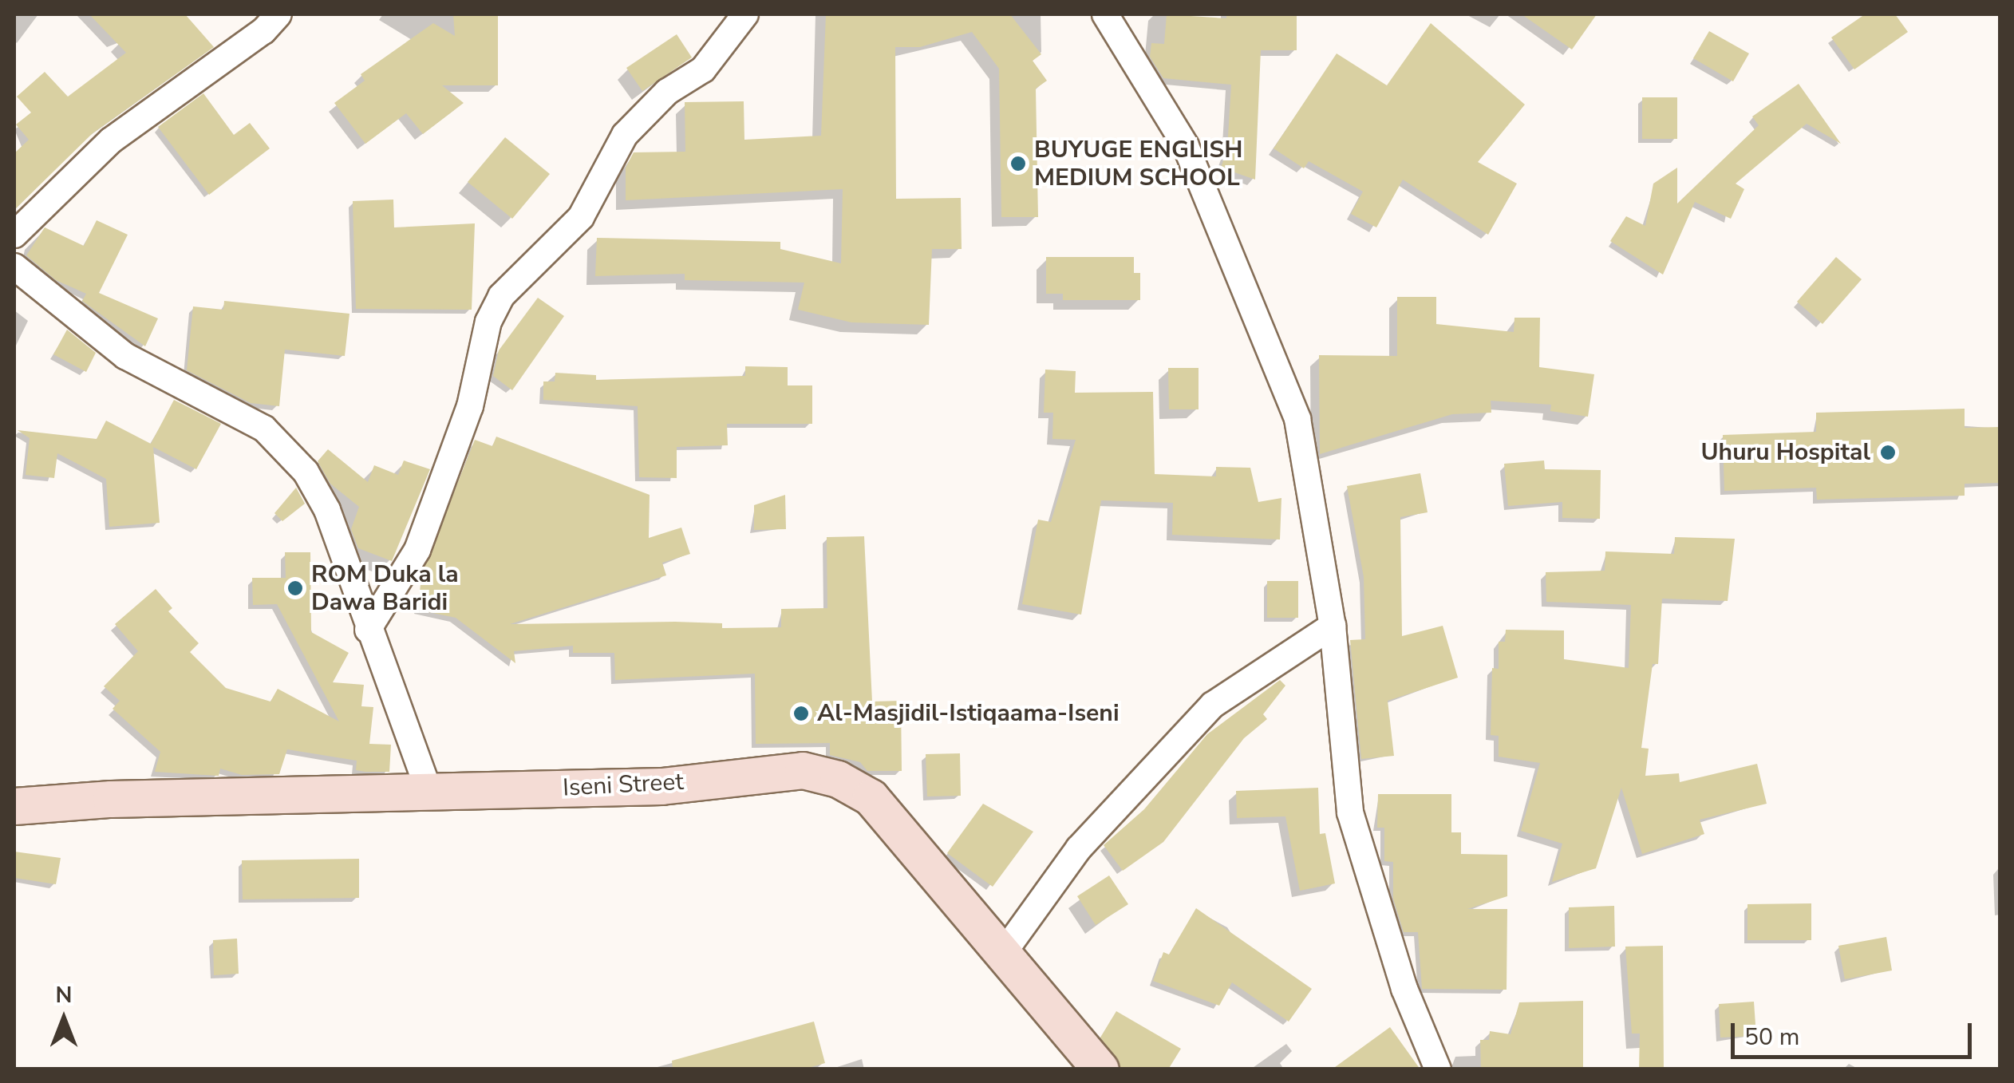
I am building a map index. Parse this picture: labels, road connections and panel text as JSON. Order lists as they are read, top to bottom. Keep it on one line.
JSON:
{"streets":{"street":["Iseni Street"]},"places":["BUYUGE ENGLISH MEDIUM SCHOOL","Uhuru Hospital","ROM Duka la Dawa Baridi","Al-Masjidil-Istiqaama-Iseni"],"scale_bar":"50 m","north":"top"}
